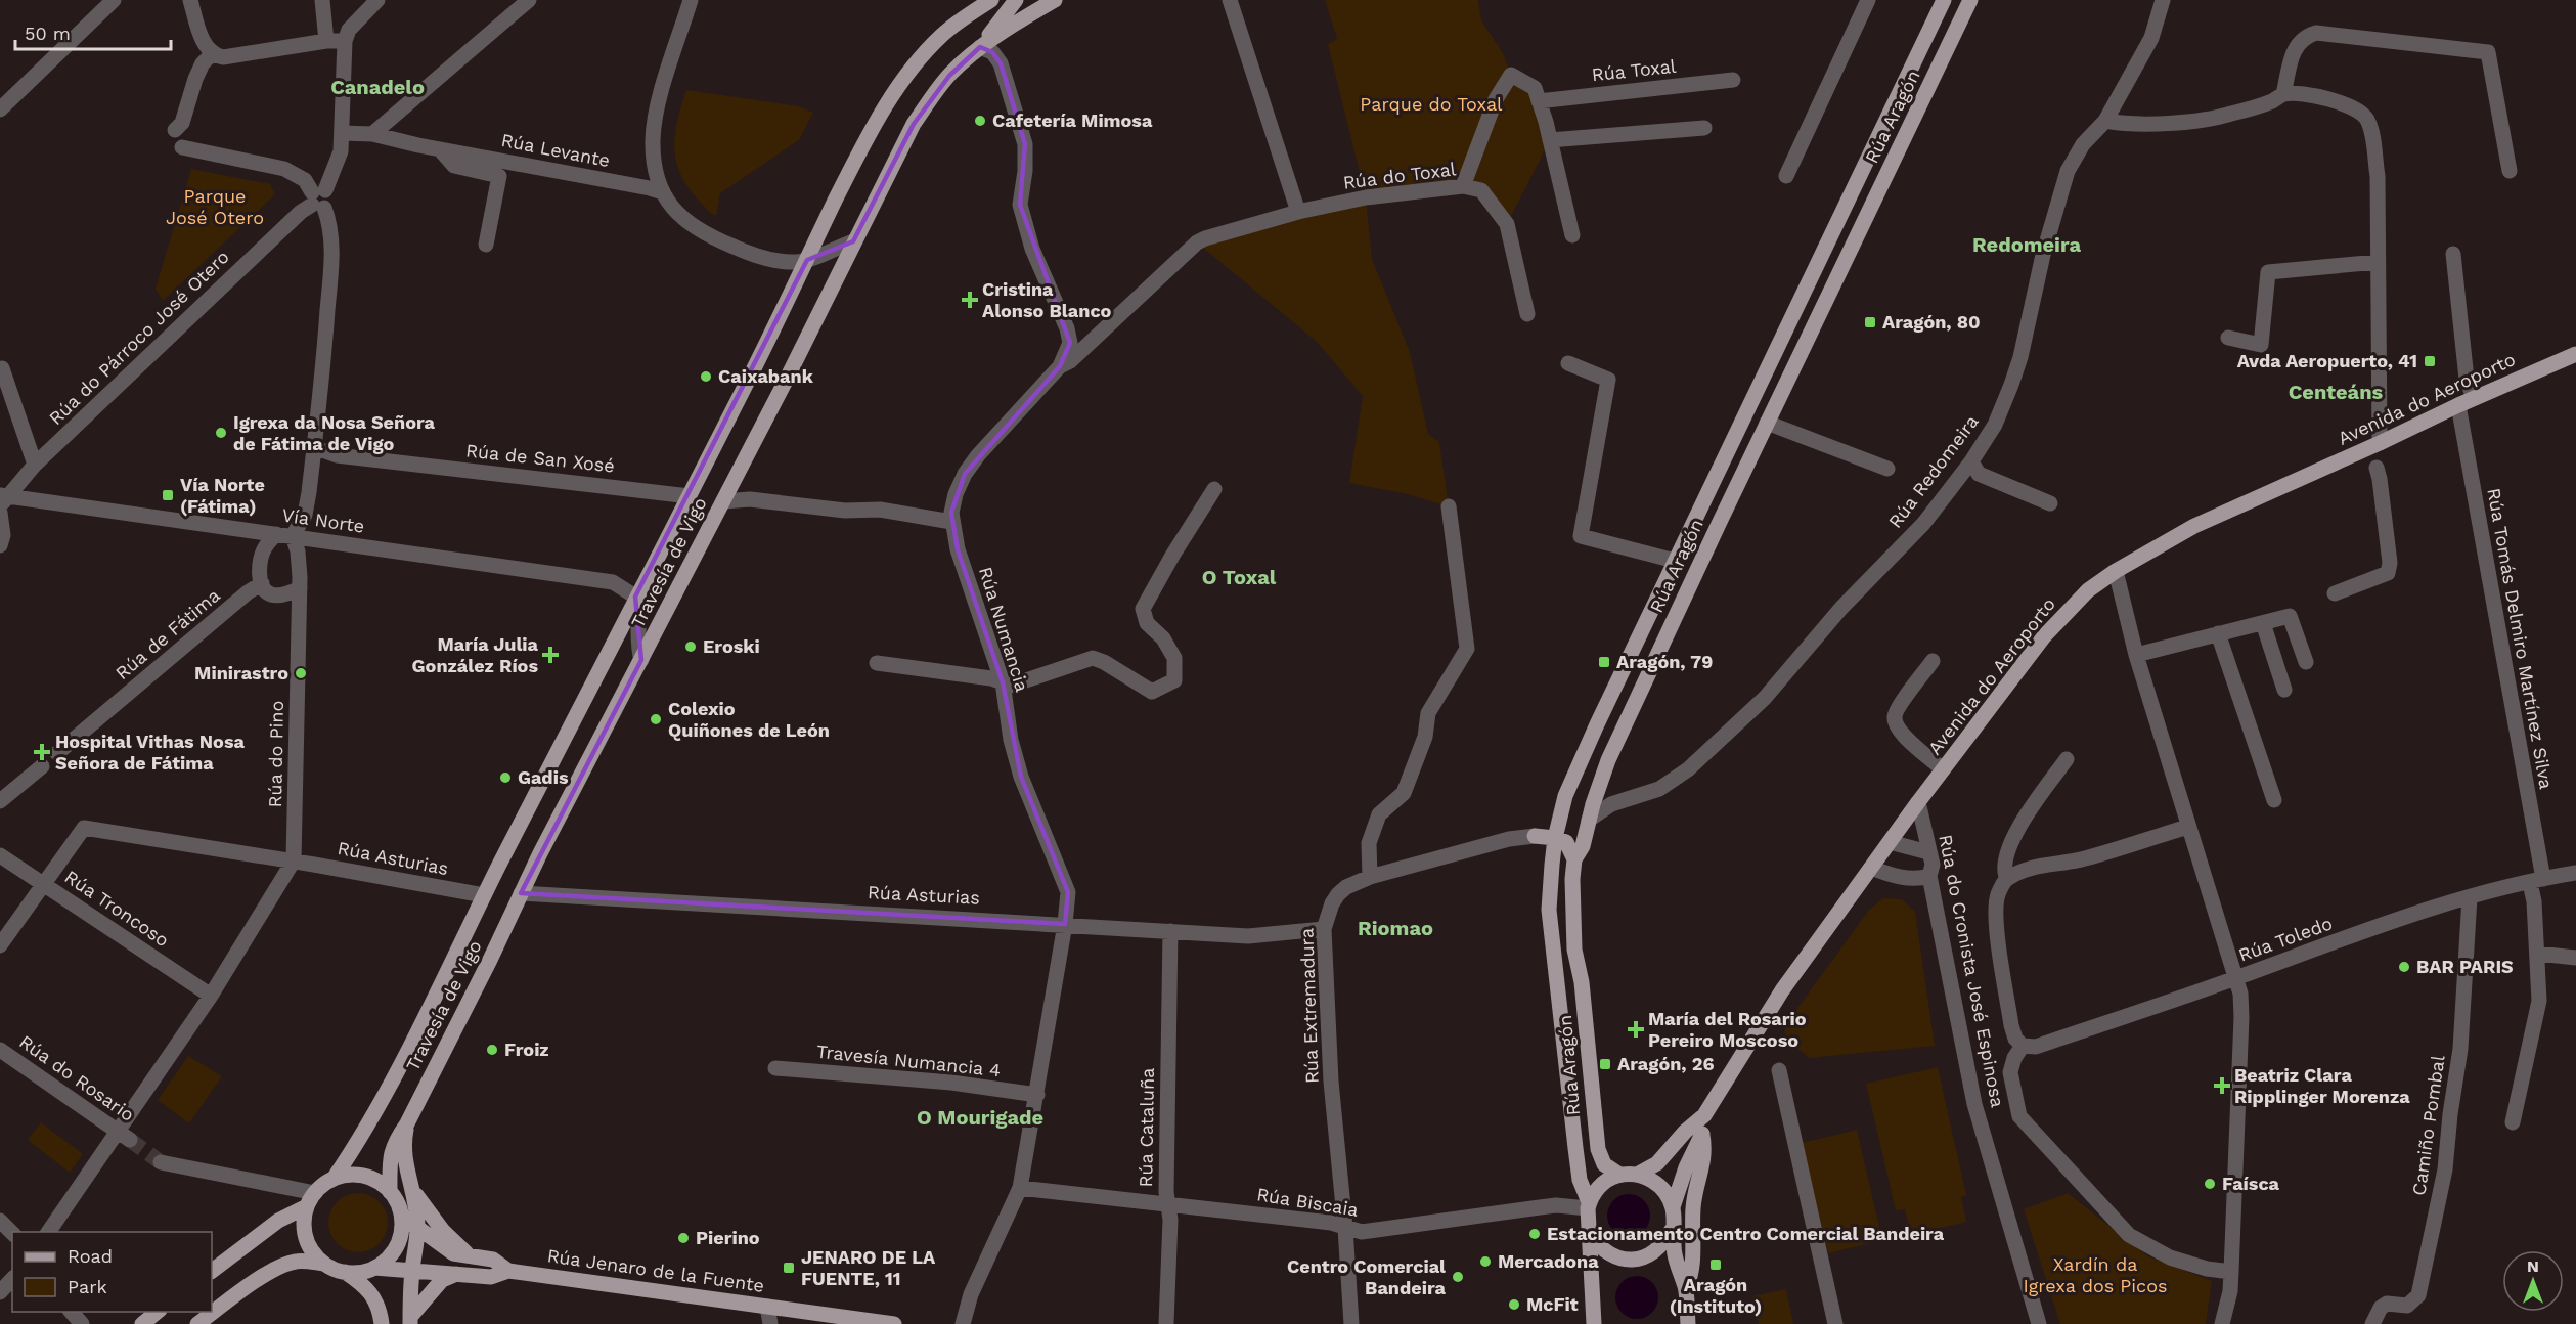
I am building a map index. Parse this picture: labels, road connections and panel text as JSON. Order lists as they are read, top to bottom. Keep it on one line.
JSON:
{"streets":{"main road":["Rúa Aragón","Avenida do Aeroporto","Travesía de Vigo","Rúa Jenaro de la Fuente"],"street":["Rúa Toxal","Rúa Levante","Rúa do Toxal","Rúa do Párroco José Otero","Rúa de San Xosé","Rúa Redomeira","Vía Norte","Rúa Numancia","Rúa de Fátima","Rúa Tomás Delmiro Martínez Silva","Rúa do Pino","Rúa Asturias","Rúa Troncoso","Rúa Toledo","Rúa do Cronista José Espinosa","Rúa Extremadura","Travesía Numancia 4","Rúa do Rosario","Camiño Pombal","Rúa Cataluña","Rúa Biscaia"]},"crossings":[["Rúa Aragón","Avenida do Aeroporto"],["Rúa Aragón","Rúa Redomeira"],["Rúa Aragón","Rúa Biscaia"],["Rúa do Toxal","Rúa Numancia"],["Rúa do Párroco José Otero","Vía Norte"],["Avenida do Aeroporto","Rúa Tomás Delmiro Martínez Silva"],["Avenida do Aeroporto","Rúa do Cronista José Espinosa"],["Avenida do Aeroporto","Rúa Biscaia"],["Rúa de San Xosé","Travesía de Vigo"],["Vía Norte","Travesía de Vigo"],["Vía Norte","Rúa de Fátima"],["Vía Norte","Rúa do Pino"],["Travesía de Vigo","Rúa Numancia"],["Travesía de Vigo","Rúa Asturias"],["Travesía de Vigo","Rúa Jenaro de la Fuente"],["Rúa Numancia","Rúa Asturias"],["Rúa Numancia","Travesía Numancia 4"],["Rúa Numancia","Rúa Biscaia"],["Rúa de Fátima","Rúa do Pino"],["Rúa Tomás Delmiro Martínez Silva","Rúa Toledo"],["Rúa do Pino","Rúa Asturias"],["Rúa Asturias","Rúa Troncoso"],["Rúa Asturias","Rúa Extremadura"],["Rúa Asturias","Rúa Cataluña"],["Rúa Toledo","Camiño Pombal"],["Rúa Extremadura","Rúa Biscaia"],["Rúa Cataluña","Rúa Biscaia"]],"districts":["Canadelo","Redomeira","Centeáns","O Toxal","Riomao","O Mourigade"],"parks":["Parque do Toxal","Parque José Otero","Xardín da Igrexa dos Picos"],"places":{"other":["Cafetería Mimosa","Caixabank","Igrexa da Nosa Señora de Fátima de Vigo","Eroski","Minirastro","Colexio Quiñones de León","Gadis","BAR PARIS","Froiz","Faísca","Estacionamento Centro Comercial Bandeira","Pierino","Mercadona","Centro Comercial Bandeira","McFit"],"health":["Cristina Alonso Blanco","María Julia González Ríos","Hospital Vithas Nosa Señora de Fátima","María del Rosario Pereiro Moscoso","Beatriz Clara Ripplinger Morenza"],"transit":["Aragón, 80","Avda Aeropuerto, 41","Vía Norte (Fátima)","Aragón, 79","Aragón, 26","Aragón (Instituto)","JENARO DE LA FUENTE, 11"]},"legend":["Road","Park"],"scale_bar":"50 m","north":"top"}
